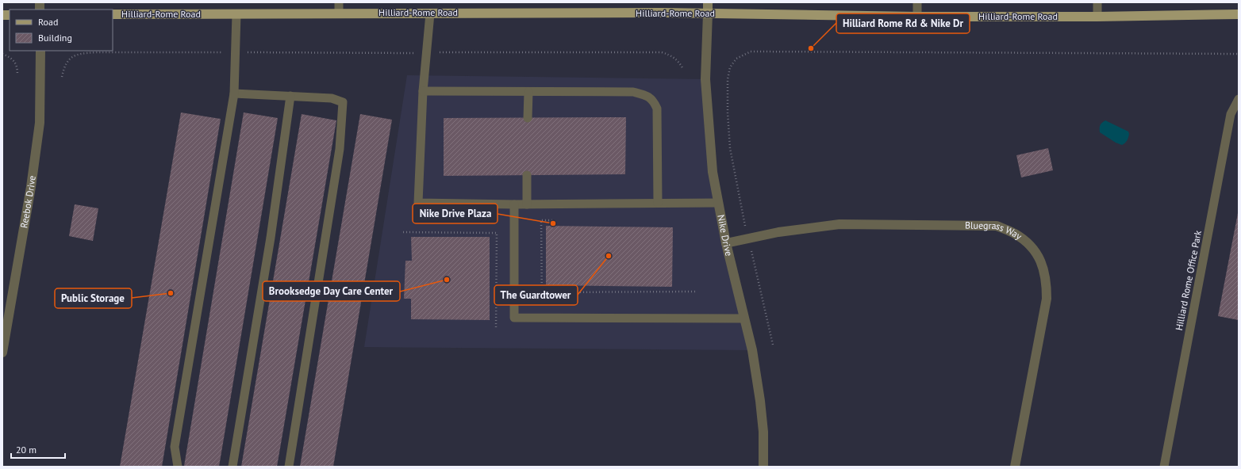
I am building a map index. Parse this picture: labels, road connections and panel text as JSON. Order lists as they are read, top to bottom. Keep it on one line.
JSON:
{"streets":{"main road":["Hilliard-Rome Road"],"street":["Reebok Drive","Bluegrass Way","Nike Drive"],"lane":["Hilliard Rome Office Park"]},"crossings":[["Hilliard-Rome Road","Nike Drive"],["Bluegrass Way","Nike Drive"]],"places":["Hilliard Rome Rd & Nike Dr","Nike Drive Plaza","The Guardtower","Brooksedge Day Care Center","Public Storage"],"legend":["Road","Building"],"scale_bar":"20 m"}
